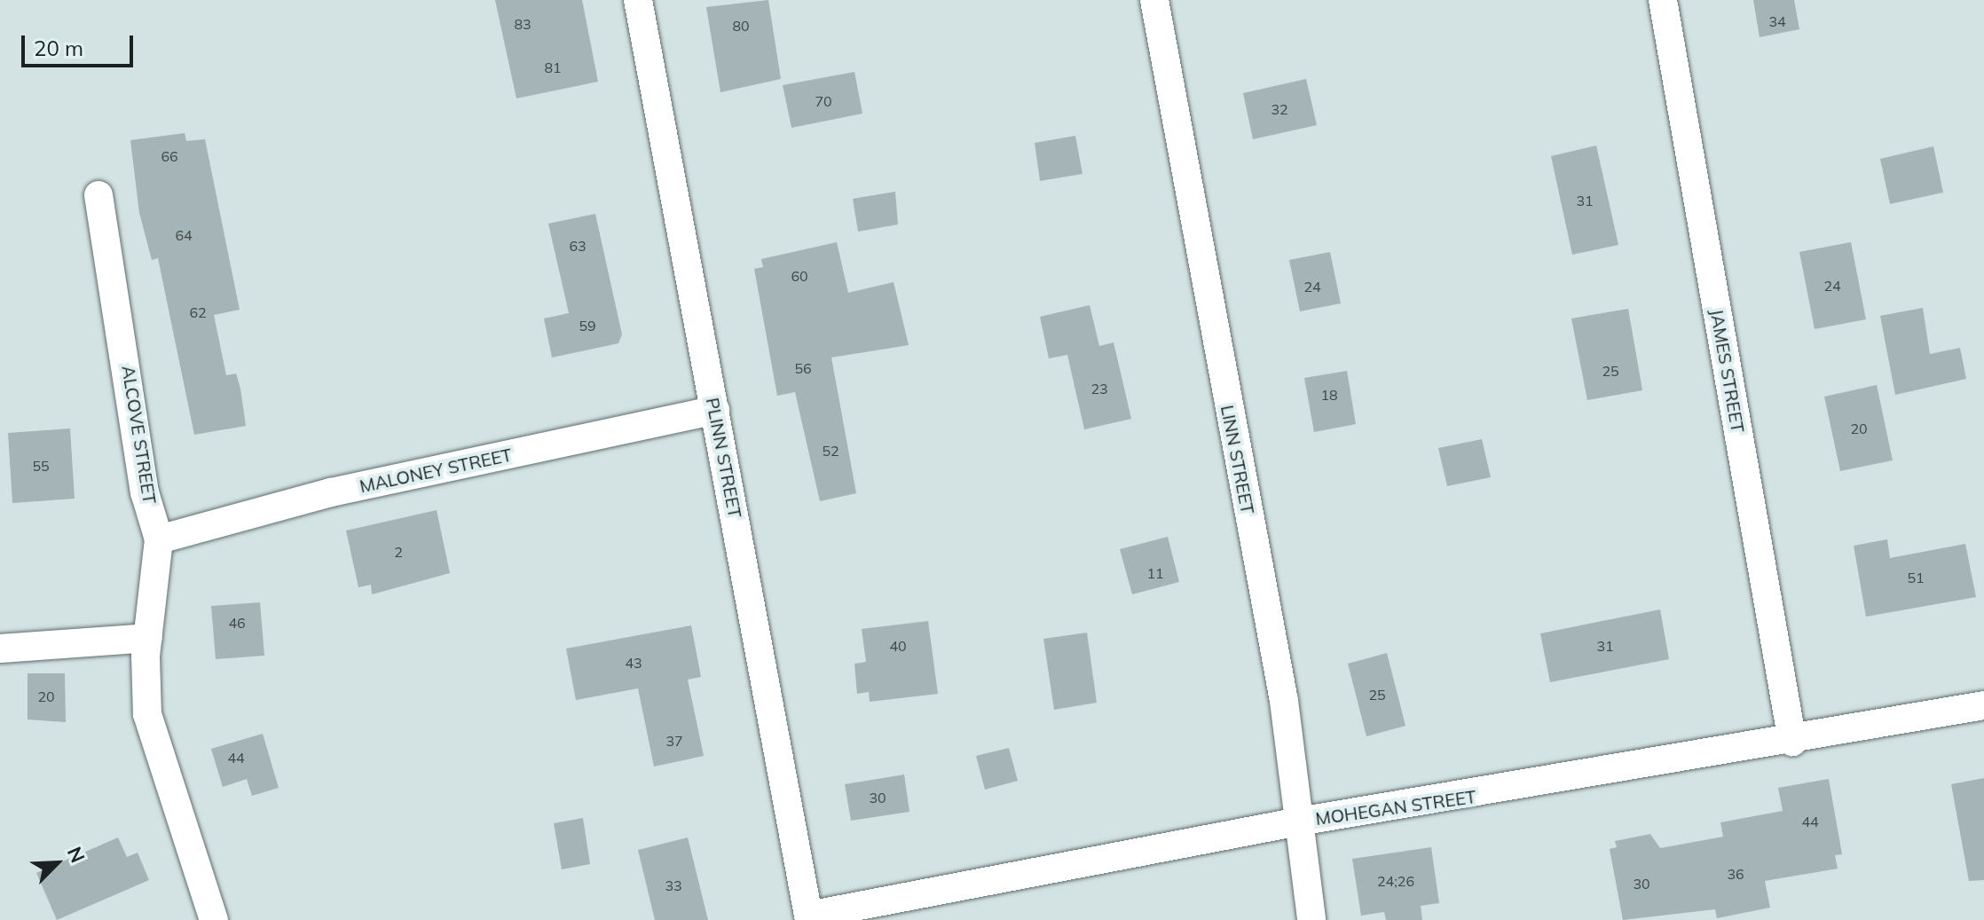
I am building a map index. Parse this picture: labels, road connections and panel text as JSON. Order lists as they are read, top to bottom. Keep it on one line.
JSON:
{"streets":{"street":["JAMES STREET","ALCOVE STREET","PLINN STREET","LINN STREET","MALONEY STREET","MOHEGAN STREET"]},"crossings":[["JAMES STREET","MOHEGAN STREET"],["ALCOVE STREET","MALONEY STREET"],["PLINN STREET","MALONEY STREET"],["PLINN STREET","MOHEGAN STREET"],["LINN STREET","MOHEGAN STREET"]],"house_numbers":["34","83","80","81","70","32","66","31","64","63","60","24","24","62","59","56","25","23","18","20","52","55","2","11","51","46","40","31","43","25","20","37","44","30","44","36","24;26","30","33"],"scale_bar":"20 m","north":"top right"}
